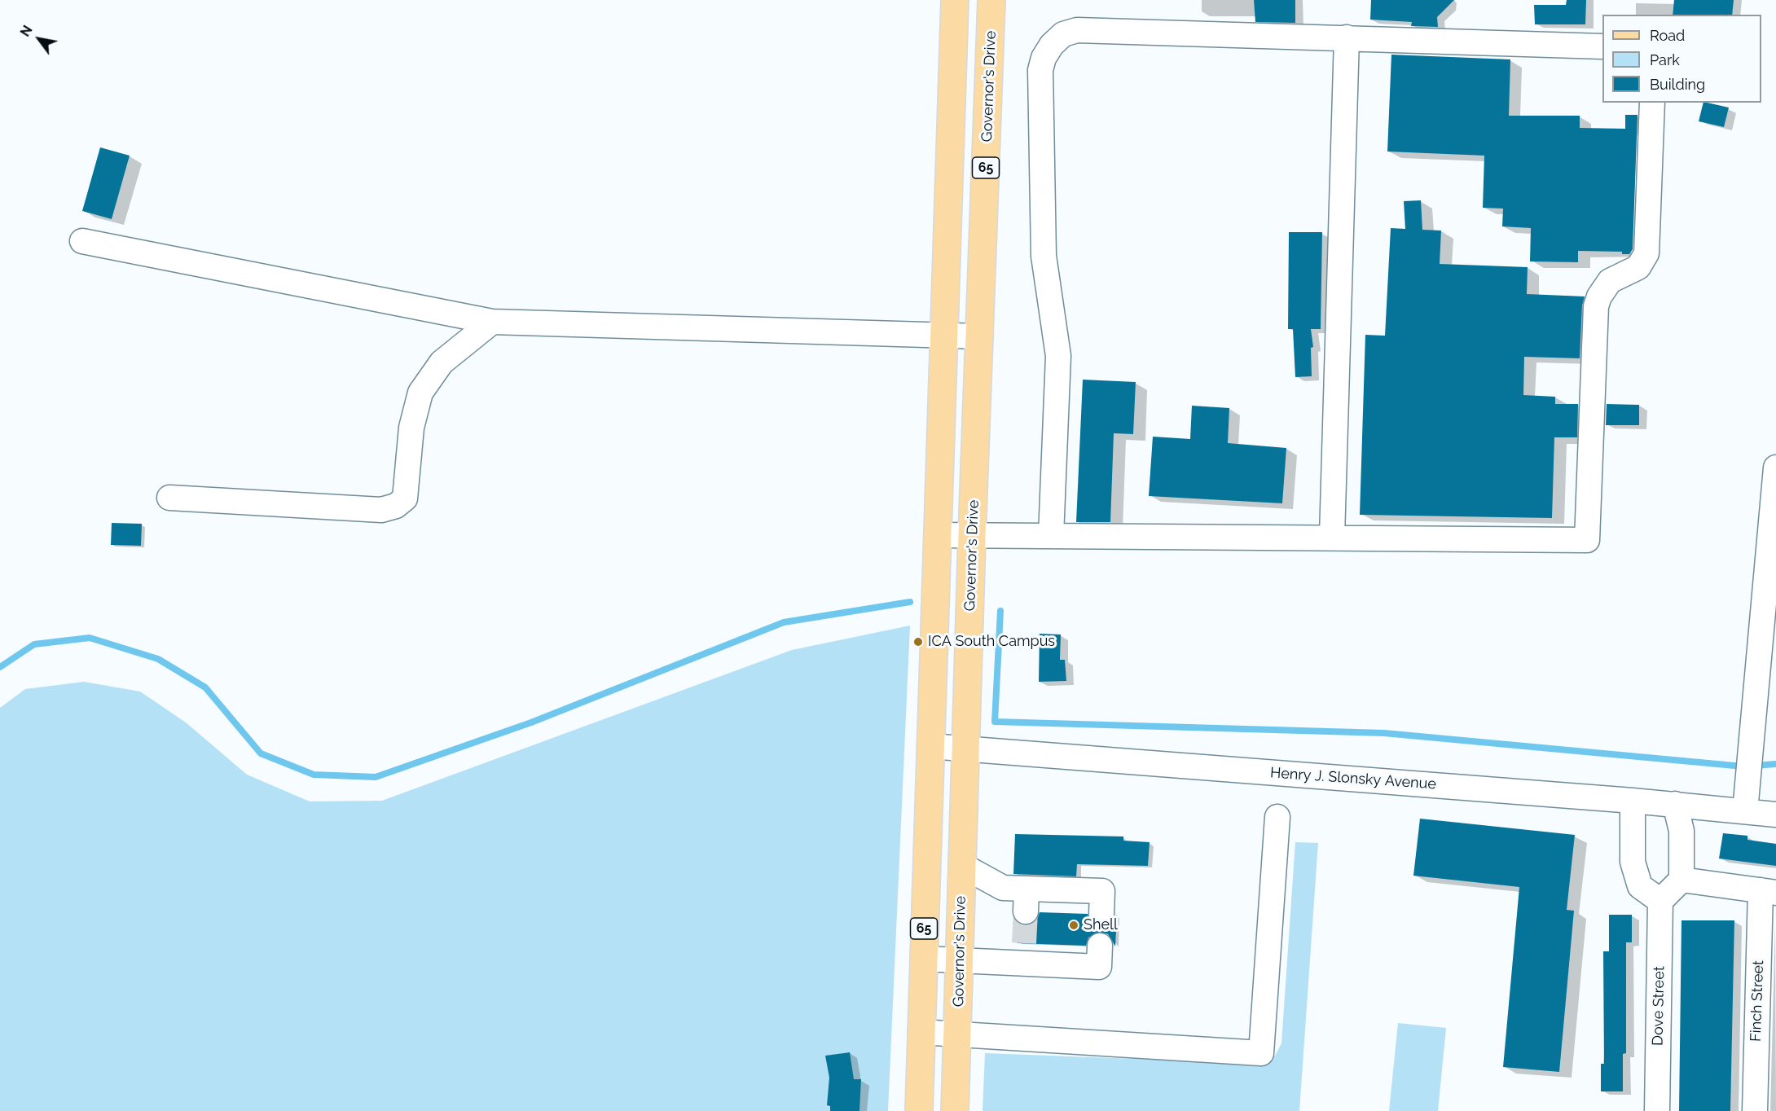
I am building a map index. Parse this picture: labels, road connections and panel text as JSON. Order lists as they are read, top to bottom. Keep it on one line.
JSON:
{"streets":{"main road":["Governor's Drive","65"],"street":["Henry J. Slonsky Avenue","Finch Street","Dove Street"]},"crossings":[["Governor's Drive","Henry J. Slonsky Avenue"],["65","Henry J. Slonsky Avenue"]],"places":["ICA South Campus","Shell"],"legend":["Road","Park","Building"],"north":"top left"}
